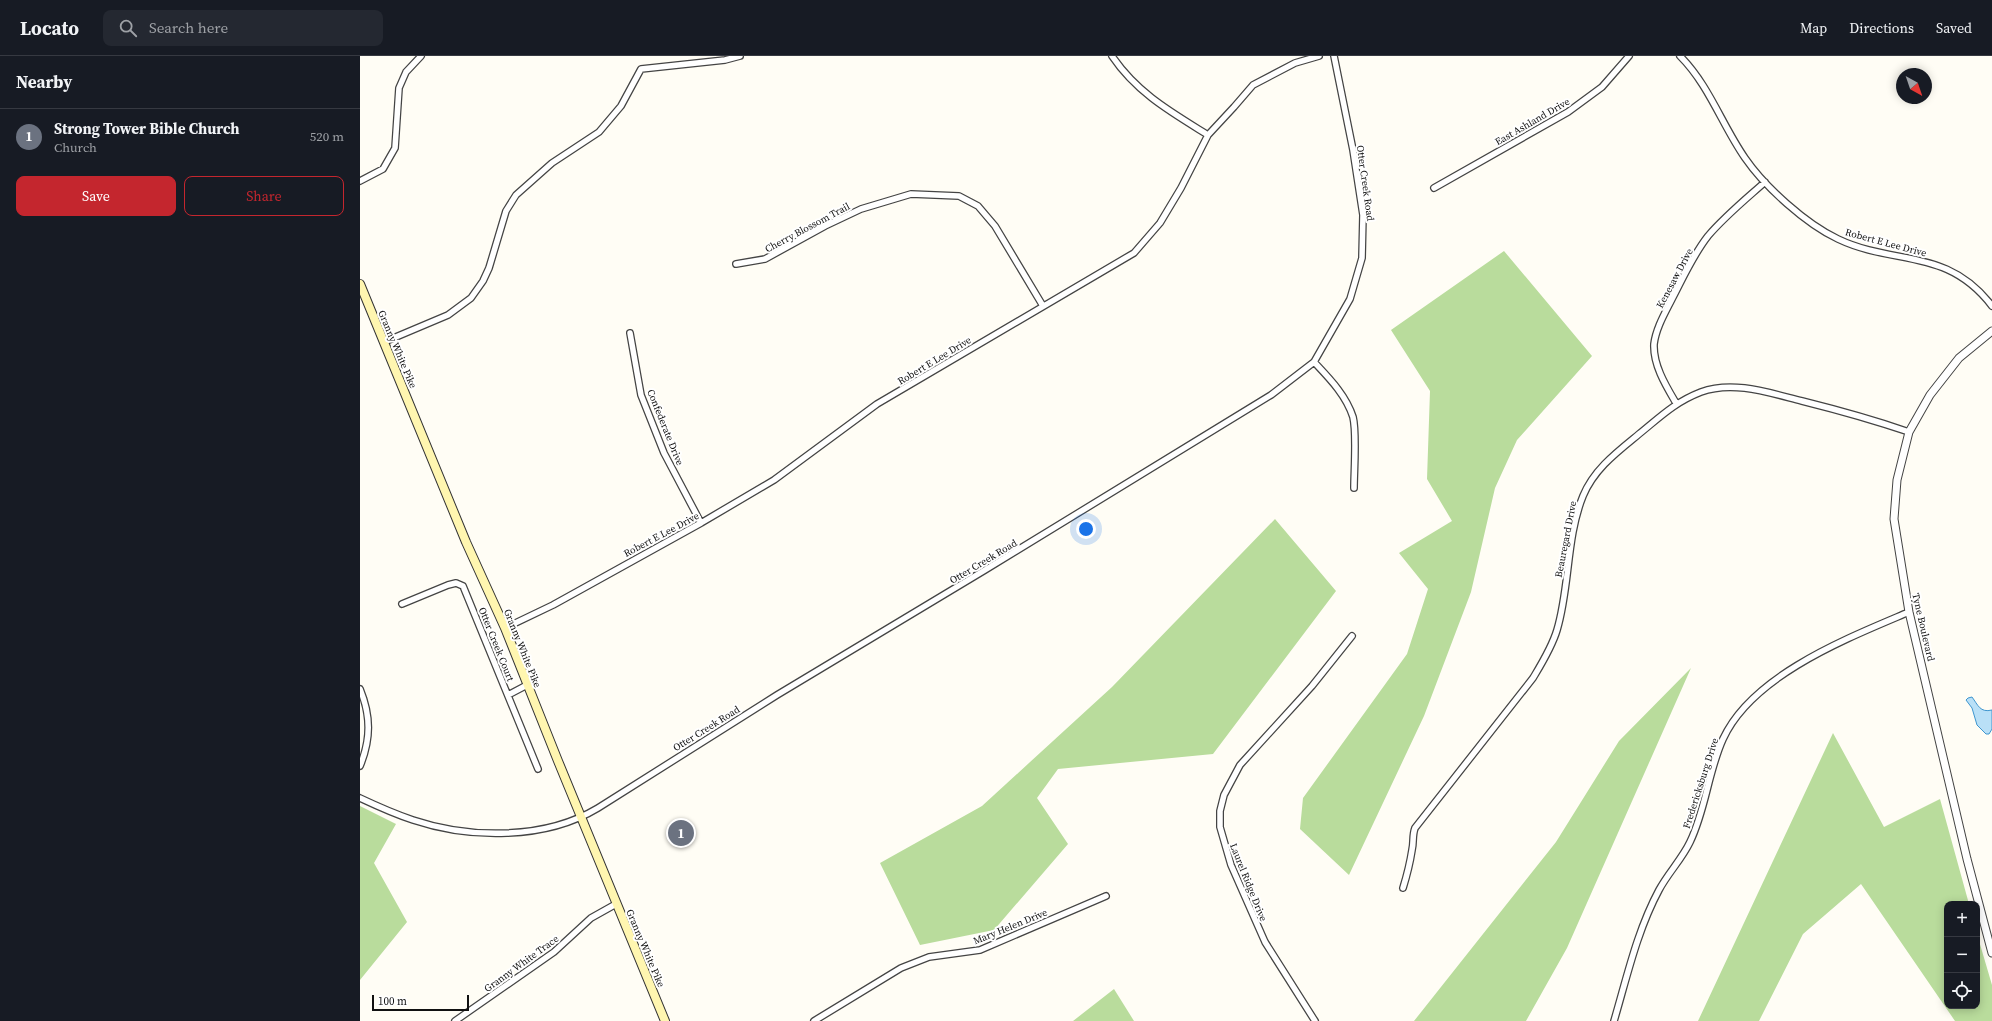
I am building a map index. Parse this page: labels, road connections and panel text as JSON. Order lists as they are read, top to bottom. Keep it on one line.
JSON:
{"streets":{"main road":["Granny White Pike"],"street":["East Ashland Drive","Otter Creek Road","Cherry Blossom Trail","Robert E Lee Drive","Kenesaw Drive","Confederate Drive","Beauregard Drive","Tyne Boulevard","Otter Creek Court","Fredericksburg Drive","Laurel Ridge Drive","Mary Helen Drive","Granny White Trace"]},"crossings":[["Otter Creek Road","Granny White Pike"],["Cherry Blossom Trail","Robert E Lee Drive"],["Robert E Lee Drive","Kenesaw Drive"],["Robert E Lee Drive","Granny White Pike"],["Robert E Lee Drive","Confederate Drive"],["Kenesaw Drive","Beauregard Drive"],["Granny White Pike","Granny White Trace"],["Beauregard Drive","Tyne Boulevard"],["Tyne Boulevard","Fredericksburg Drive"]],"scale_bar":"100 m","north":"bottom right","page":{"header":"Locato","search":"Search here","nav":["Map","Directions","Saved"],"heading":"Nearby","list":[{"mark":"1","name":"Strong Tower Bible Church","note":"Church","value":"520 m"}],"buttons":["Save","Share"],"pins":"1","map_buttons":["+","−"],"scale":"100 m"}}
